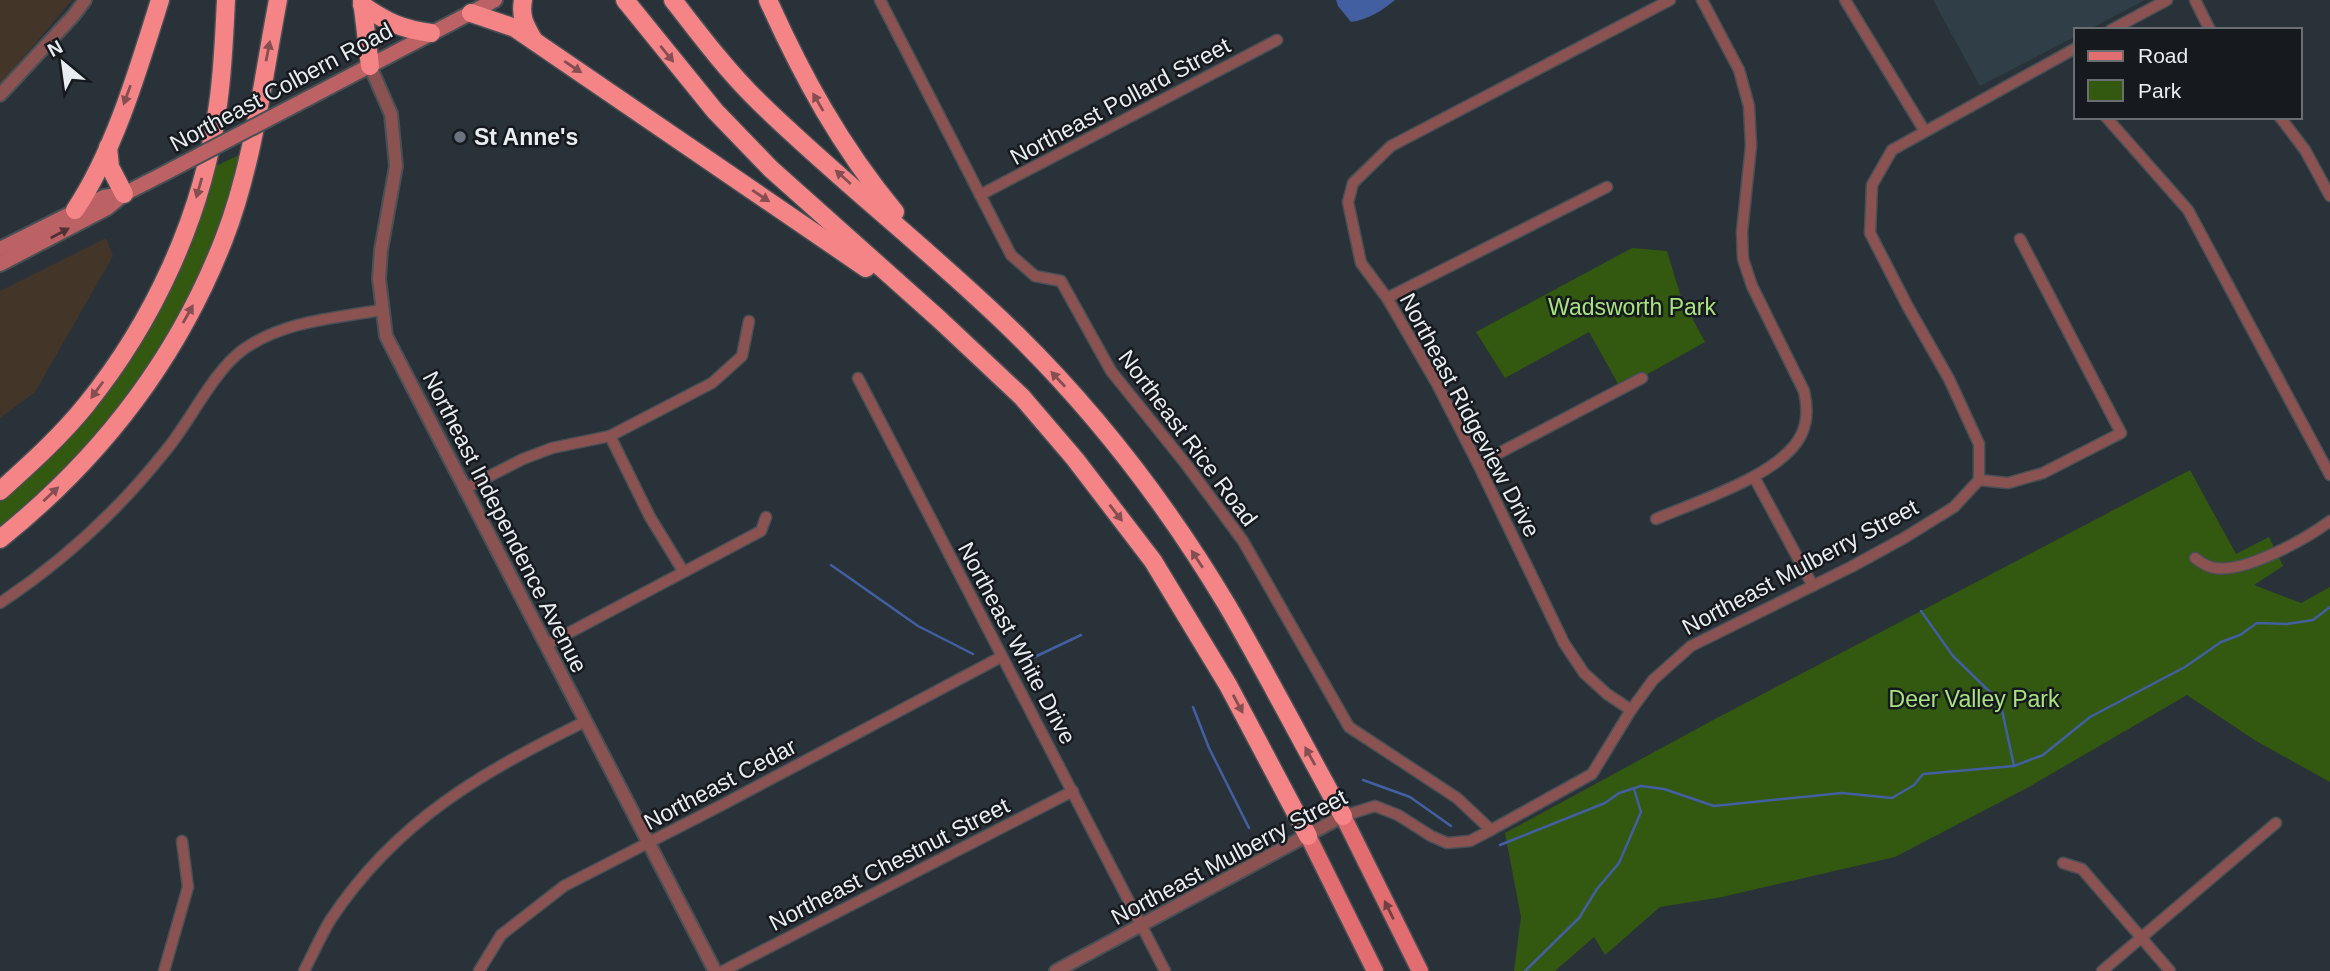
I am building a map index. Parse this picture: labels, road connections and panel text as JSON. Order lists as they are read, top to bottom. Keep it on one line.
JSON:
{"streets":{"main road":["Northeast Colbern Road"],"street":["Northeast Pollard Street","Northeast Ridgeview Drive","Northeast Rice Road","Northeast Independence Avenue","Northeast Mulberry Street","Northeast White Drive","Northeast Cedar","Northeast Chestnut Street"]},"crossings":[["Northeast Colbern Road","Northeast Independence Avenue"],["Northeast Pollard Street","Northeast Rice Road"],["Northeast Ridgeview Drive","Northeast Mulberry Street"],["Northeast Rice Road","Northeast Mulberry Street"],["Northeast Independence Avenue","Northeast Cedar"],["Northeast Mulberry Street","Northeast White Drive"],["Northeast White Drive","Northeast Cedar"],["Northeast White Drive","Northeast Chestnut Street"]],"parks":["Wadsworth Park","Deer Valley Park"],"places":["St Anne's"],"legend":["Road","Park"],"north":"top left"}
